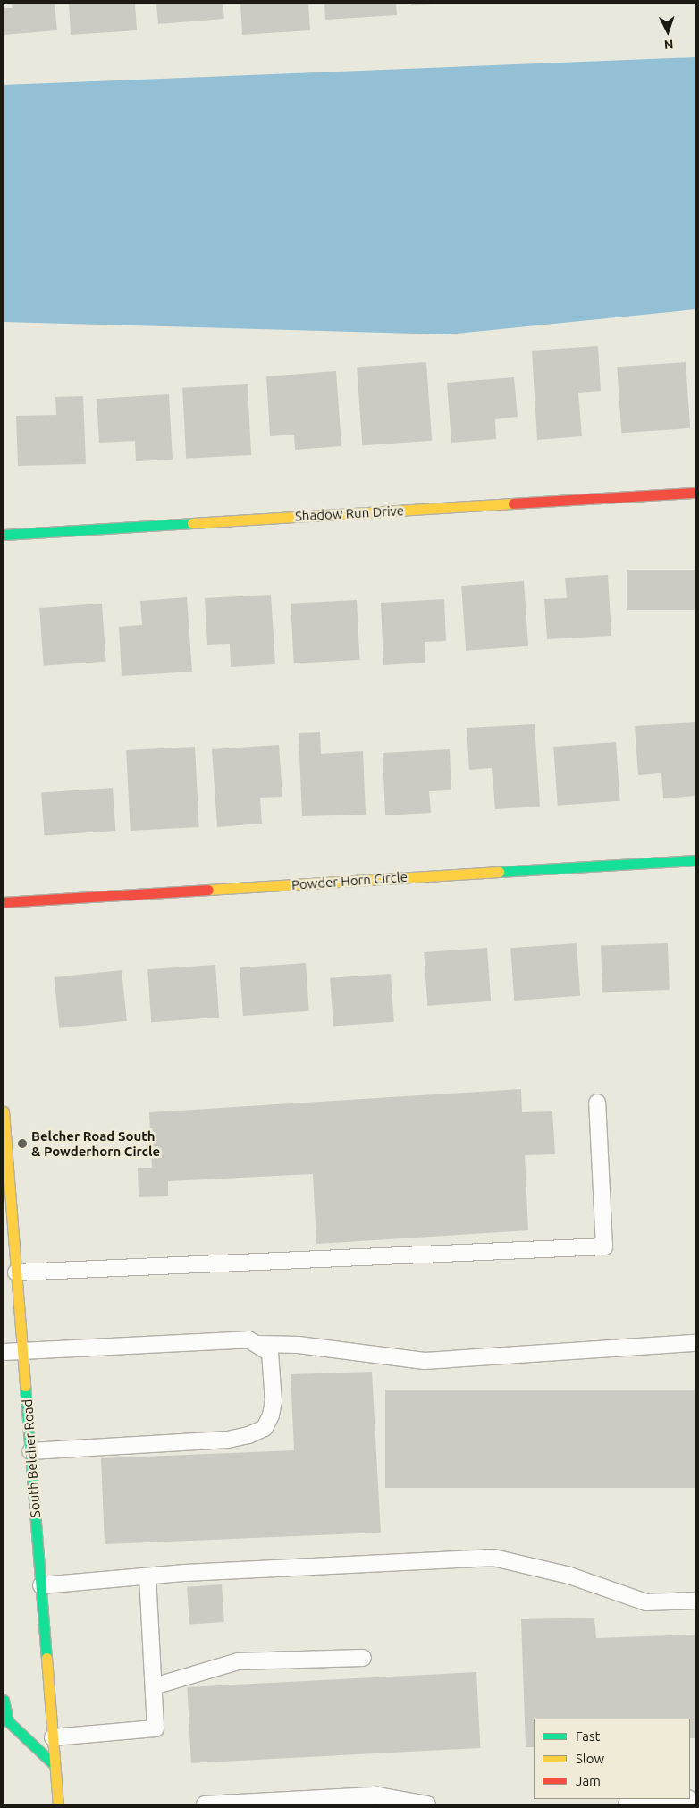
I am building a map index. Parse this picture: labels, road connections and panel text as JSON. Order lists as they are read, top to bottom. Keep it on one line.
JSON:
{"streets":{"street":["Shadow Run Drive","Powder Horn Circle","South Belcher Road"]},"places":["Belcher Road South & Powderhorn Circle"],"legend":["Fast","Slow","Jam"],"north":"bottom"}
